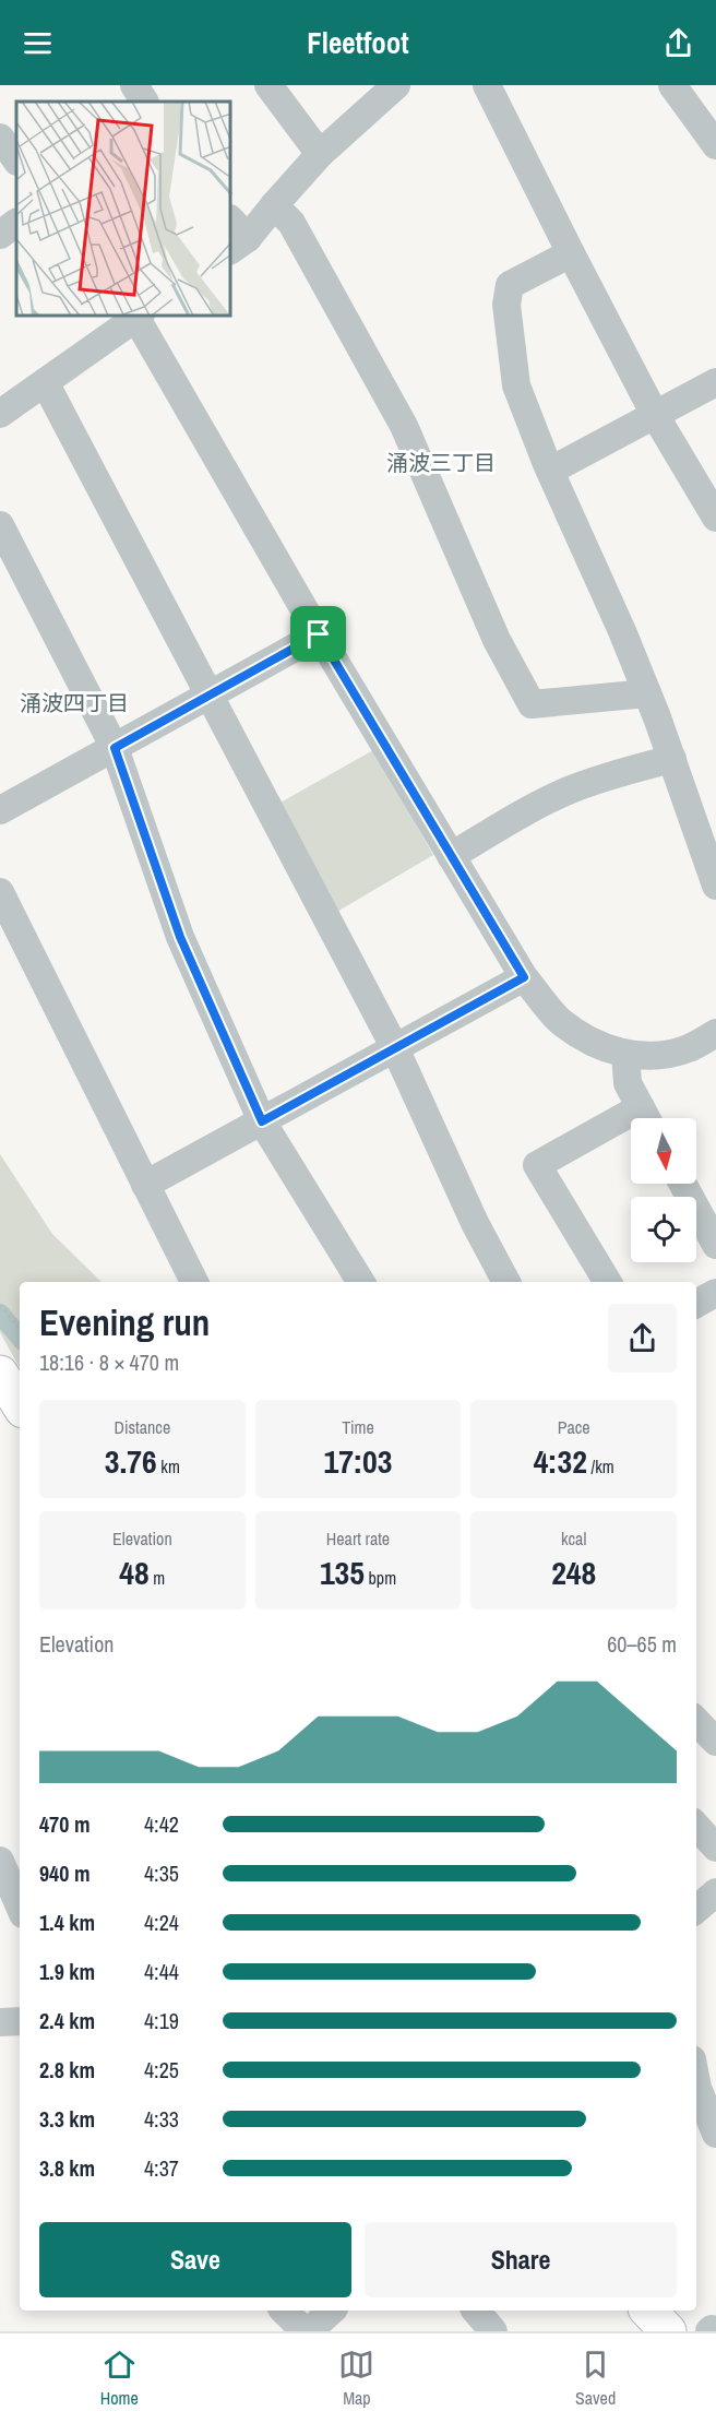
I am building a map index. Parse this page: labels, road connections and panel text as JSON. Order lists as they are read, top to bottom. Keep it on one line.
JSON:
{"districts":["涌波三丁目","涌波四丁目"],"north":"bottom","page":{"header":"Fleetfoot","heading":["Evening run","18:16 · 8 × 470 m"],"stats":[["Distance","3.76 km"],["Time","17:03"],["Pace","4:32 /km"],["Elevation","48 m"],["Heart rate","135 bpm"],["kcal","248"]],"chart":["Elevation","60–65 m"],"list":[{"name":"470 m","note":"4:42"},{"name":"940 m","note":"4:35"},{"name":"1.4 km","note":"4:24"},{"name":"1.9 km","note":"4:44"},{"name":"2.4 km","note":"4:19"},{"name":"2.8 km","note":"4:25"},{"name":"3.3 km","note":"4:33"},{"name":"3.8 km","note":"4:37"}],"buttons":["Save","Share"],"tabs":["Home","Map","Saved"]}}
